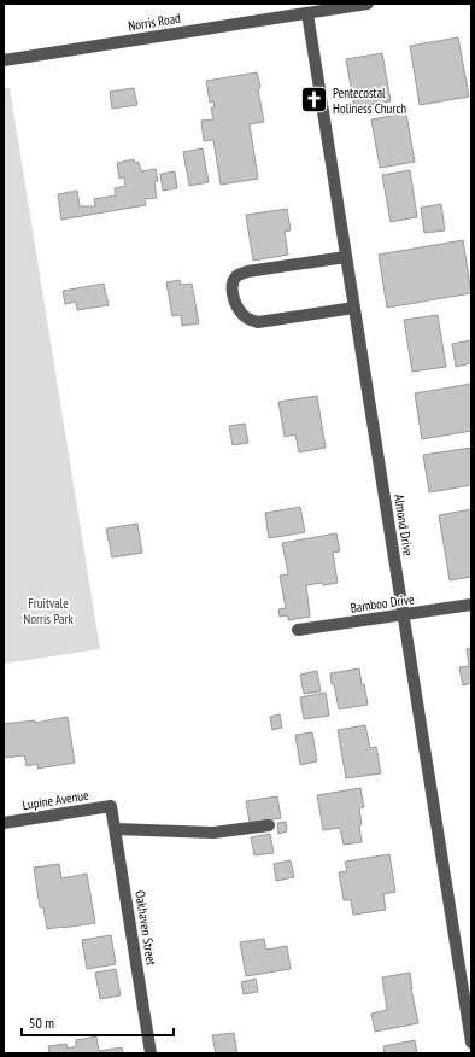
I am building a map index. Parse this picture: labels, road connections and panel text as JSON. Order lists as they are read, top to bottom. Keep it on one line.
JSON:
{"streets":{"street":["Norris Road","Almond Drive","Bamboo Drive","Lupine Avenue","Oakhaven Street"]},"crossings":[["Norris Road","Almond Drive"],["Almond Drive","Bamboo Drive"],["Lupine Avenue","Oakhaven Street"]],"parks":["Fruitvale Norris Park"],"places":{"church":["Pentecostal Holiness Church"]},"scale_bar":"50 m"}
